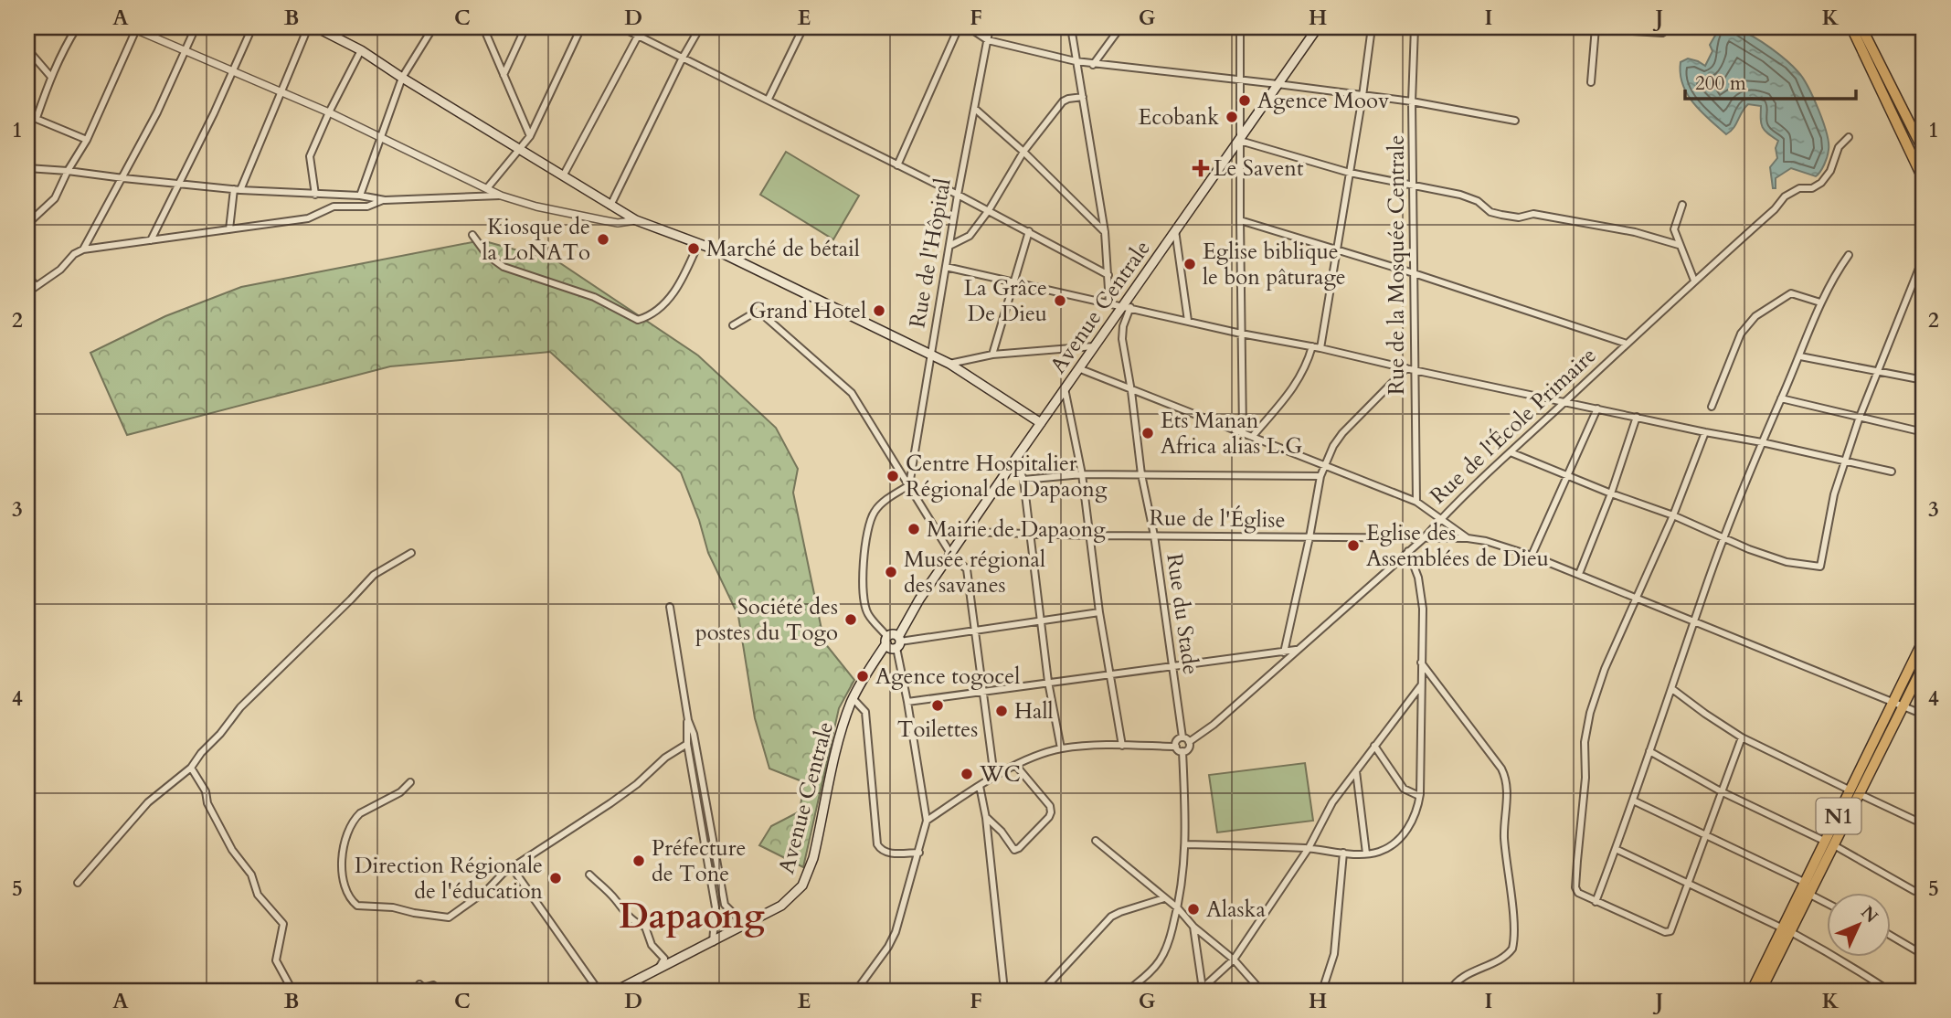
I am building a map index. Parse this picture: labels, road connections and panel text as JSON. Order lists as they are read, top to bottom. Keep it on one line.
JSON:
{"streets":{"highway":["N1"],"main road":["Avenue Centrale"],"street":["Rue de l'Hôpital","Rue de la Mosquée Centrale","Rue de l'École Primaire","Rue de l'Église","Rue du Stade"]},"crossings":[["Avenue Centrale","Rue de l'Église"],["Avenue Centrale","Rue du Stade"],["Rue de l'École Primaire","Rue de l'Église"],["Rue de l'École Primaire","Rue du Stade"],["Rue de l'Église","Rue du Stade"]],"districts":["Dapaong"],"places":{"other":["Agence Moov","Ecobank","Kiosque de la LoNATo","Marché de bétail","Eglise biblique le bon pâturage","La Grâce De Dieu","Grand Hotel","Ets Manan Africa alias L.G","Centre Hospitalier Régional de Dapaong","Mairie de Dapaong","Eglise des Assemblées de Dieu","Musée régional des savanes","Société des postes du Togo","Agence togocel","Toilettes","Hall","WC","Préfecture de Tone","Direction Régionale de l'éducation","Alaska"],"health":["Le Savent"]},"scale_bar":"200 m","north":"top right","grid":{"columns":["A","B","C","D","E","F","G","H","I","J","K"],"rows":["1","2","3","4","5"]}}
